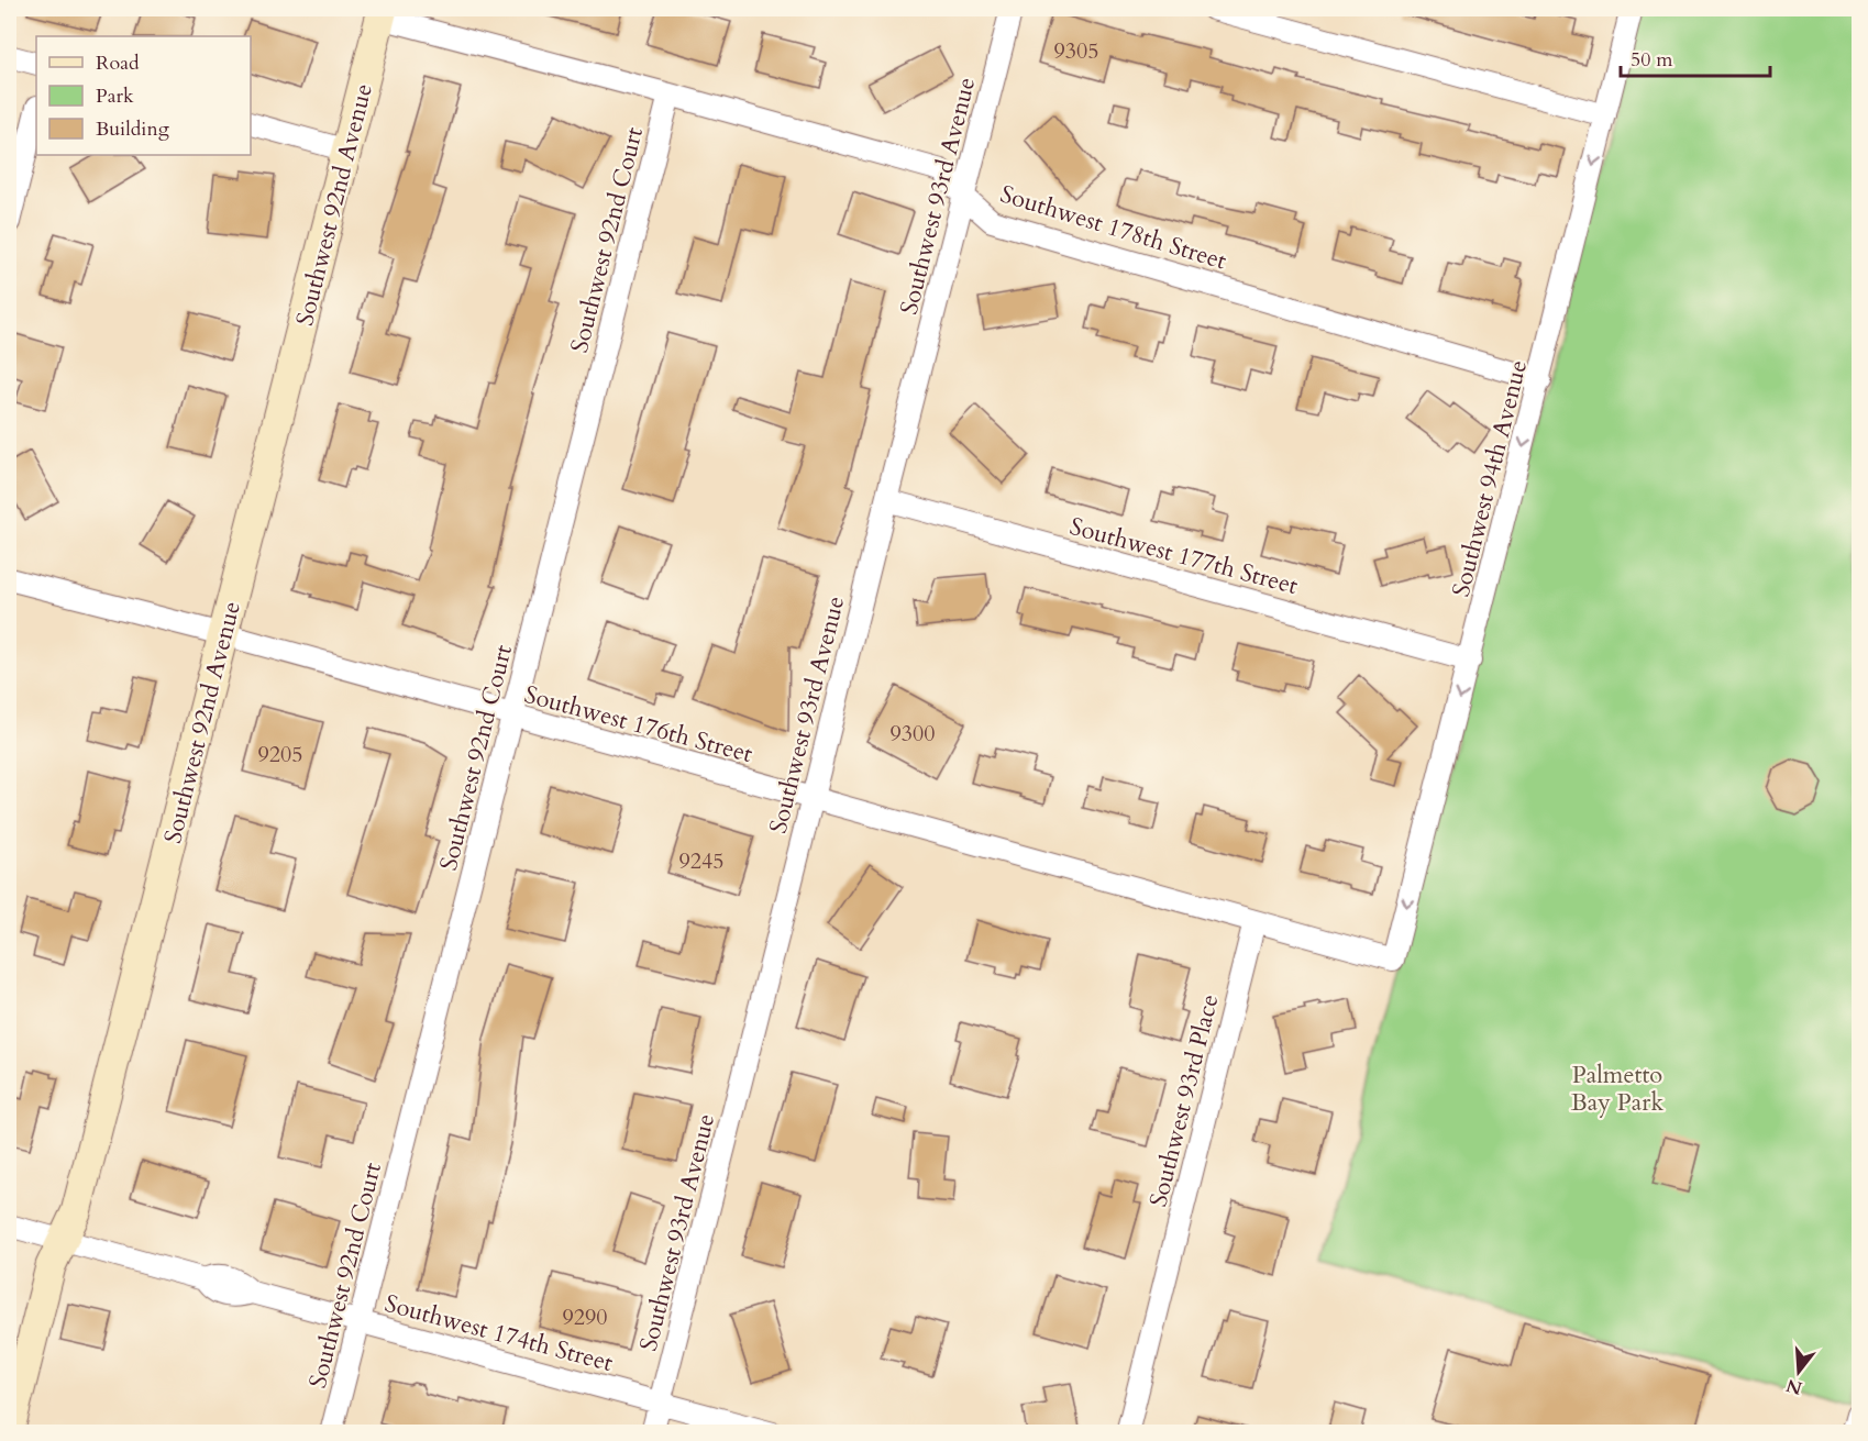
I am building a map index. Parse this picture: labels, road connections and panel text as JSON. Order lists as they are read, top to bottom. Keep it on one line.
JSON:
{"streets":{"street":["Southwest 93rd Avenue","Southwest 92nd Avenue","Southwest 178th Street","Southwest 92nd Court","Southwest 94th Avenue","Southwest 177th Street","Southwest 176th Street","Southwest 93rd Place","Southwest 174th Street"]},"crossings":[["Southwest 93rd Avenue","Southwest 178th Street"],["Southwest 93rd Avenue","Southwest 177th Street"],["Southwest 93rd Avenue","Southwest 176th Street"],["Southwest 93rd Avenue","Southwest 174th Street"],["Southwest 92nd Avenue","Southwest 178th Street"],["Southwest 92nd Avenue","Southwest 176th Street"],["Southwest 92nd Avenue","Southwest 174th Street"],["Southwest 178th Street","Southwest 92nd Court"],["Southwest 178th Street","Southwest 94th Avenue"],["Southwest 92nd Court","Southwest 176th Street"],["Southwest 92nd Court","Southwest 174th Street"],["Southwest 94th Avenue","Southwest 177th Street"],["Southwest 94th Avenue","Southwest 176th Street"],["Southwest 94th Avenue","Southwest 93rd Place"],["Southwest 176th Street","Southwest 93rd Place"]],"one_way":["Southwest 94th Avenue"],"parks":["Palmetto Bay Park"],"house_numbers":["9305","9300","9205","9245","9290"],"legend":["Road","Park","Building"],"scale_bar":"50 m","north":"bottom"}
